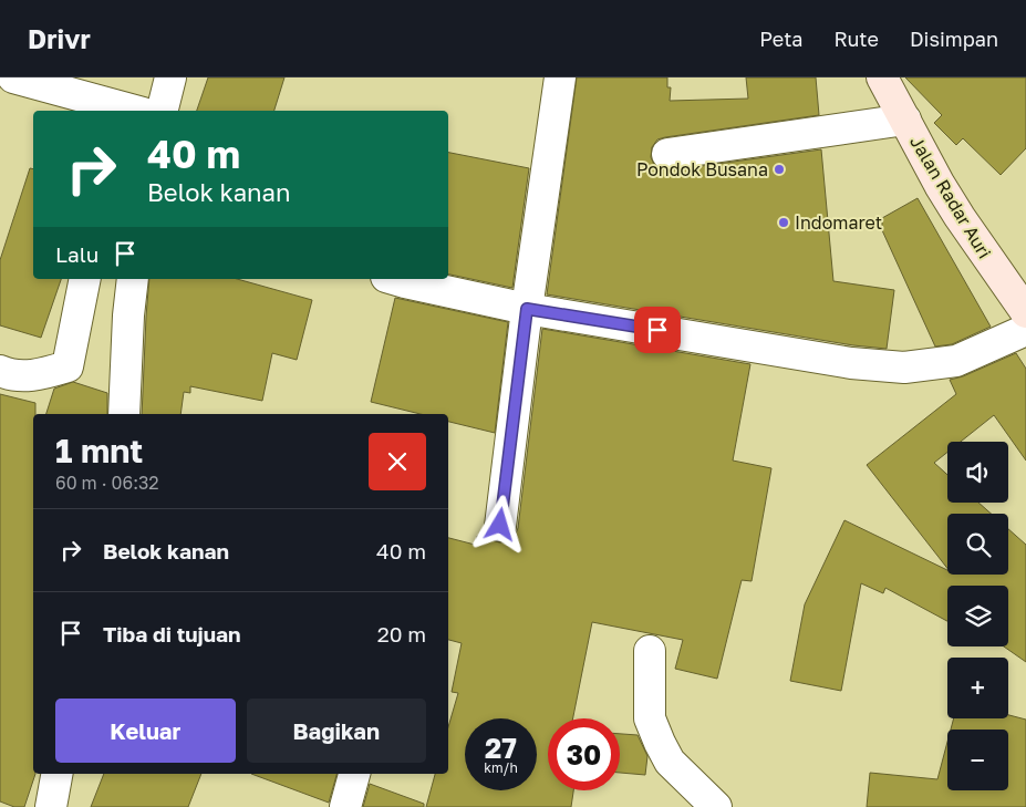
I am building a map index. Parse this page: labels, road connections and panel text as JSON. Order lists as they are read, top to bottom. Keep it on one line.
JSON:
{"streets":{"main road":["Jalan Radar Auri"]},"places":["Pondok Busana","Indomaret"],"page":{"header":"Drivr","nav":["Peta","Rute","Disimpan"],"turn":["40 m","Belok kanan"],"then":"Lalu","heading":["1 mnt","60 m · 06:32"],"map_buttons":["+","−"],"list":[{"name":"Belok kanan","value":"40 m"},{"name":"Tiba di tujuan","value":"20 m"}],"buttons":["Keluar","Bagikan"],"speed":"27 km/h","limit":"30"}}
